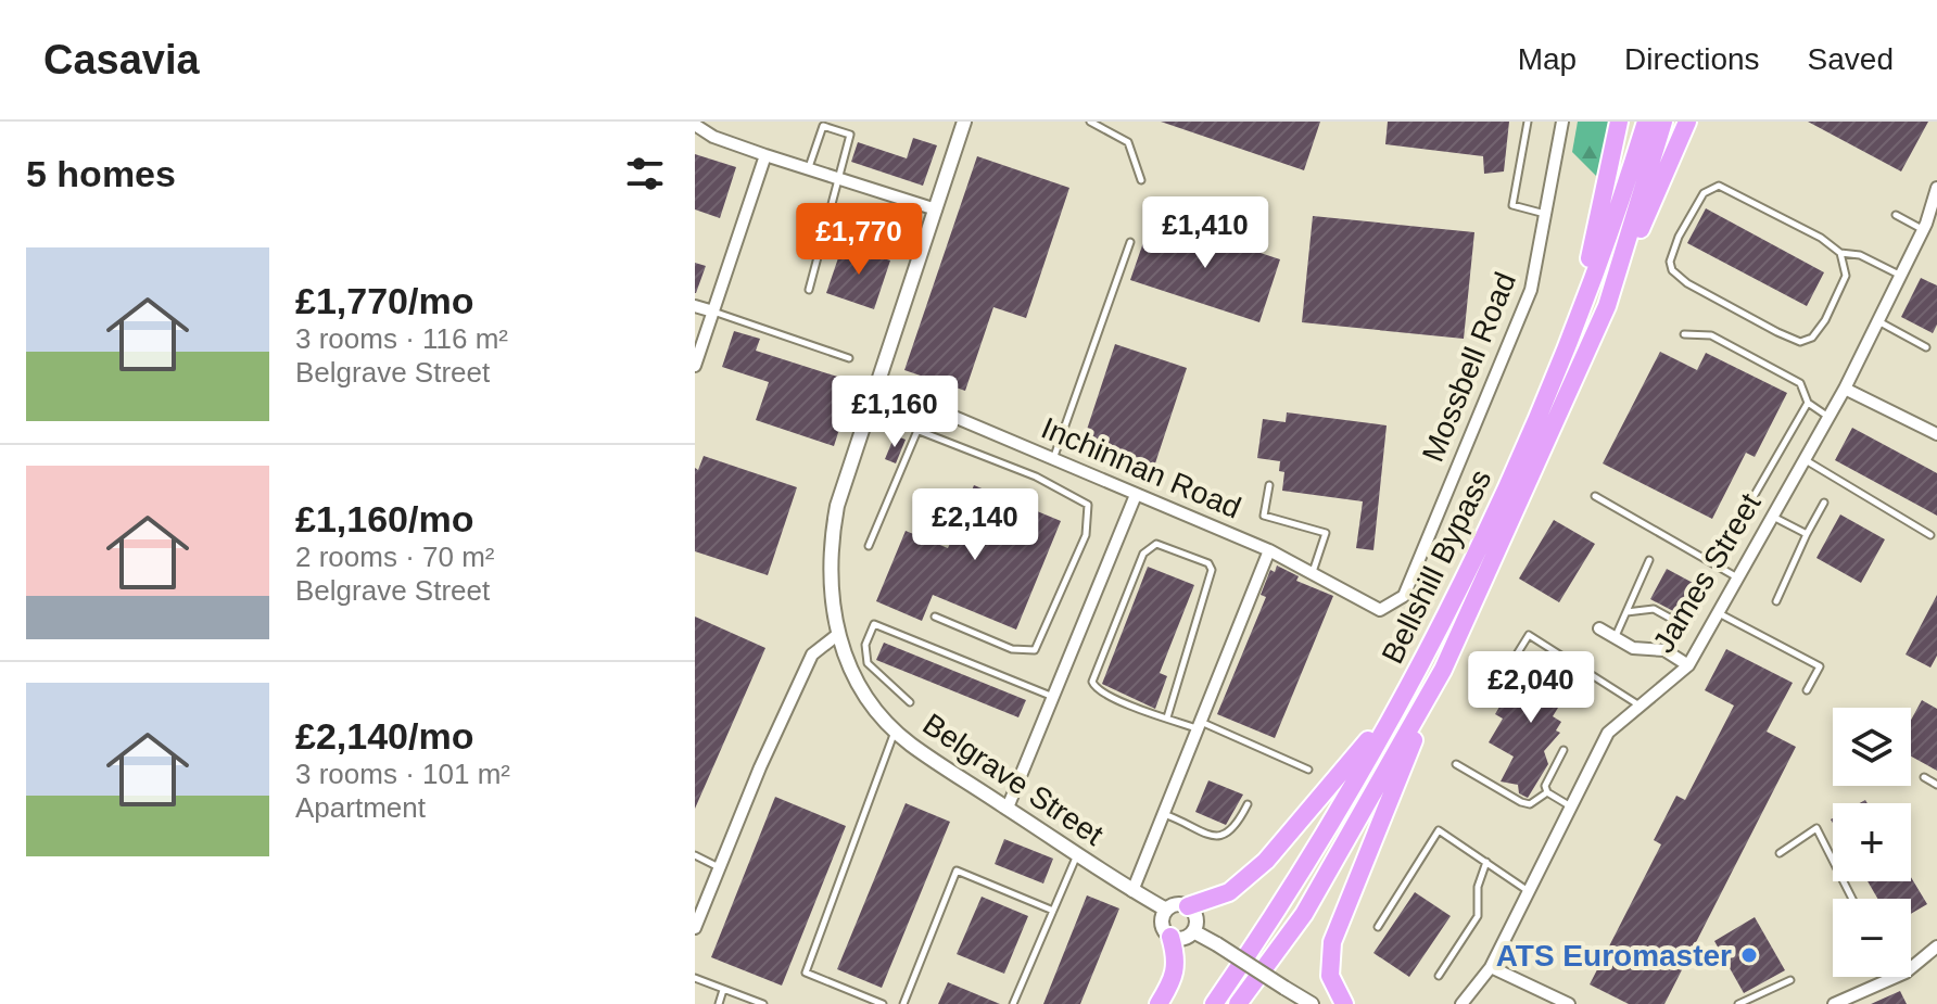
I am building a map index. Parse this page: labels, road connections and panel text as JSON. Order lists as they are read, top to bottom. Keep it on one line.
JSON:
{"streets":{"highway":["Bellshill Bypass"],"street":["Mossbell Road","Inchinnan Road","James Street","Belgrave Street"]},"crossings":[["Mossbell Road","Inchinnan Road"],["Inchinnan Road","Belgrave Street"]],"places":["ATS Euromaster"],"page":{"header":"Casavia","nav":["Map","Directions","Saved"],"heading":"5 homes","price":["£1,410","£1,770","£1,160","£2,140","£2,040"],"list":[{"name":"£1,770/mo","note":"3 rooms · 116 m² · Belgrave Street"},{"name":"£1,160/mo","note":"2 rooms · 70 m² · Belgrave Street"},{"name":"£2,140/mo","note":"3 rooms · 101 m² · Apartment"}],"map_buttons":["+","−"]}}
